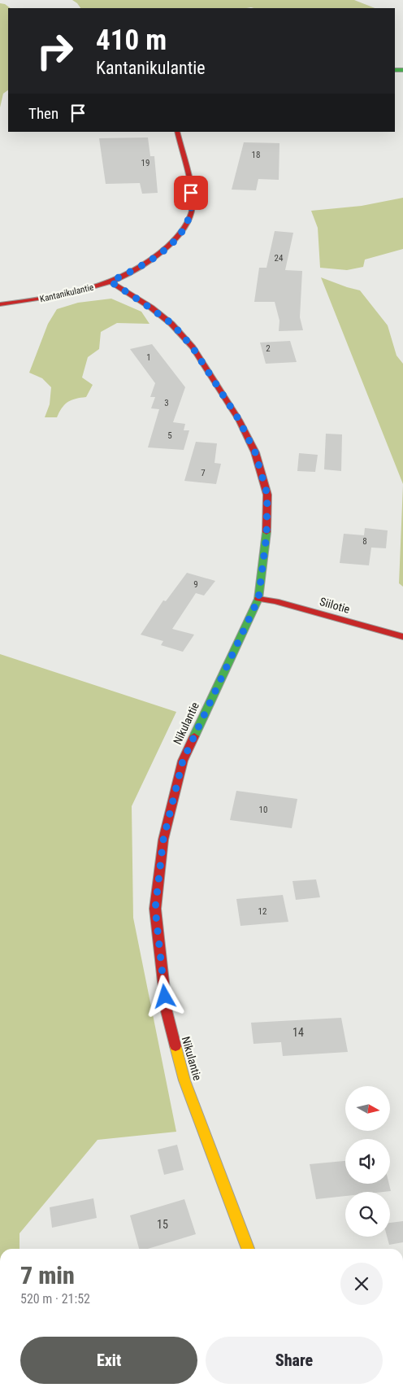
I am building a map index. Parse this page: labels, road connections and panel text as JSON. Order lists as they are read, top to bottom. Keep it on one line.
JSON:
{"streets":{"street":["Kantanikulantie","Siilotie","Nikulantie"]},"crossings":[["Kantanikulantie","Nikulantie"],["Siilotie","Nikulantie"]],"house_numbers":["18","19","24","2","1","3","5","7","8","9","10","12","14","15"],"north":"right","page":{"turn":["410 m","Kantanikulantie"],"then":"Then","heading":["7 min","520 m · 21:52"],"buttons":["Exit","Share"]}}
